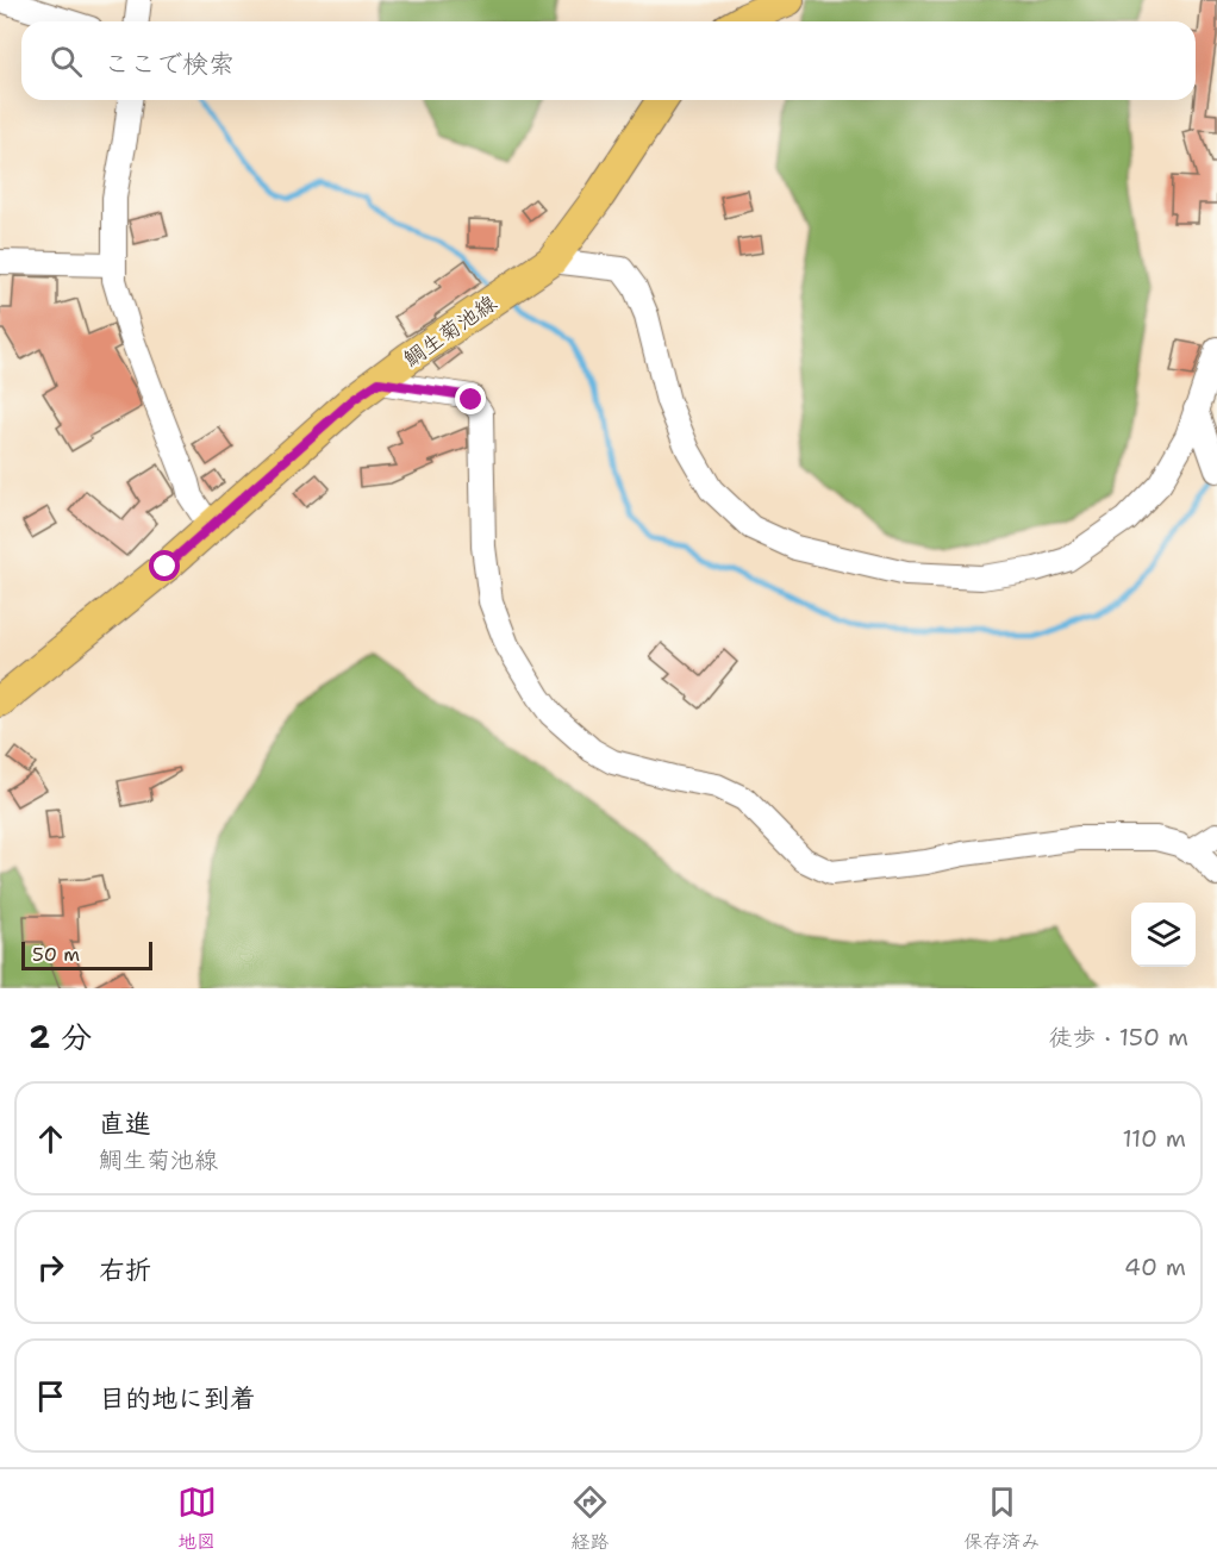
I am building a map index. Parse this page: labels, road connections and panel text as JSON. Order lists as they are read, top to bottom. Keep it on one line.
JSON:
{"streets":{"main road":["鯛生菊池線"]},"scale_bar":"50 m","page":{"search":"ここで検索","scale":"50 m","heading":["2 分","徒歩 · 150 m"],"list":[["直進","鯛生菊池線","110 m"],["右折","40 m"],"目的地に到着"],"nav":["地図","経路","保存済み"]}}
